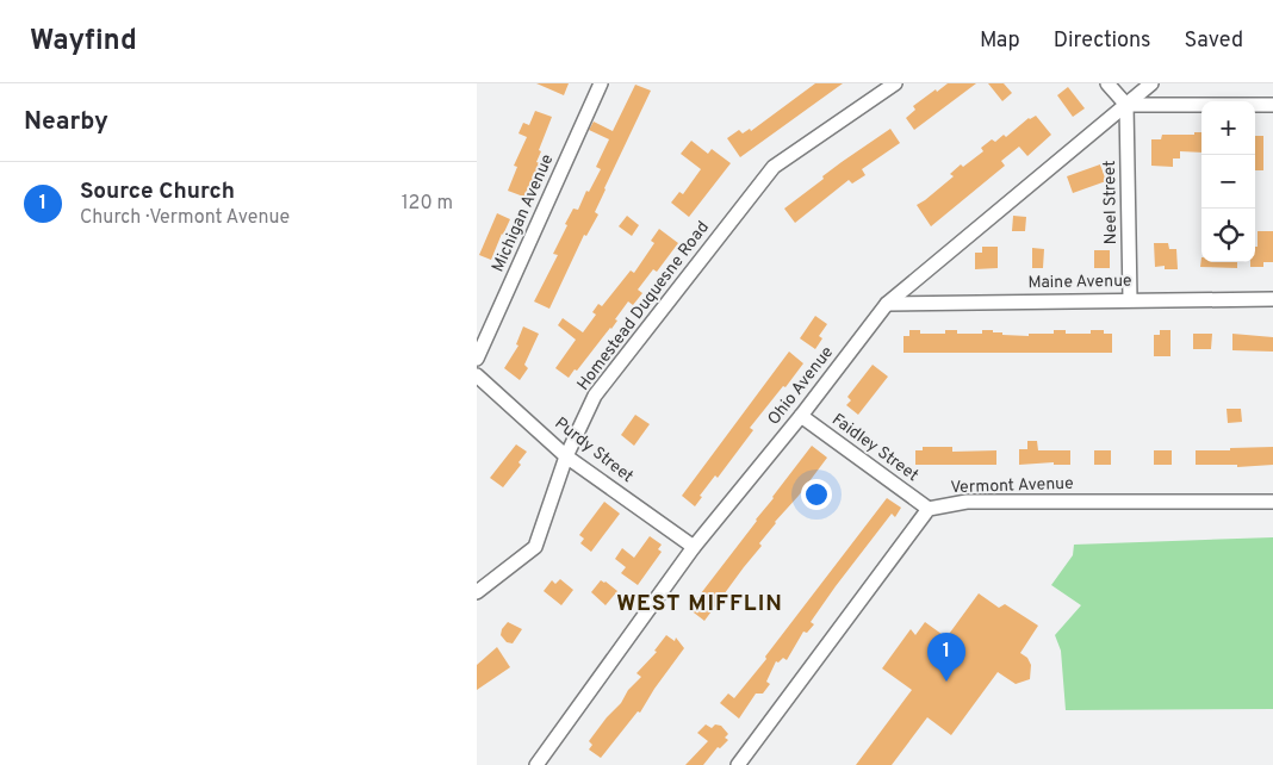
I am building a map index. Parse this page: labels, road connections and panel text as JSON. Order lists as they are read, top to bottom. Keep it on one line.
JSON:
{"streets":{"street":["Neel Street","Michigan Avenue","Maine Avenue","Homestead Duquesne Road","Ohio Avenue","Faidley Street","Purdy Street","Vermont Avenue"]},"crossings":[["Neel Street","Maine Avenue"],["Neel Street","Ohio Avenue"],["Maine Avenue","Ohio Avenue"],["Homestead Duquesne Road","Purdy Street"],["Ohio Avenue","Faidley Street"],["Ohio Avenue","Purdy Street"],["Faidley Street","Vermont Avenue"]],"districts":["WEST MIFFLIN"],"page":{"header":"Wayfind","nav":["Map","Directions","Saved"],"heading":"Nearby","map_buttons":["+","−"],"list":[{"mark":"1","name":"Source Church","note":"Church · Vermont Avenue","value":"120 m"}],"pins":"1"}}
